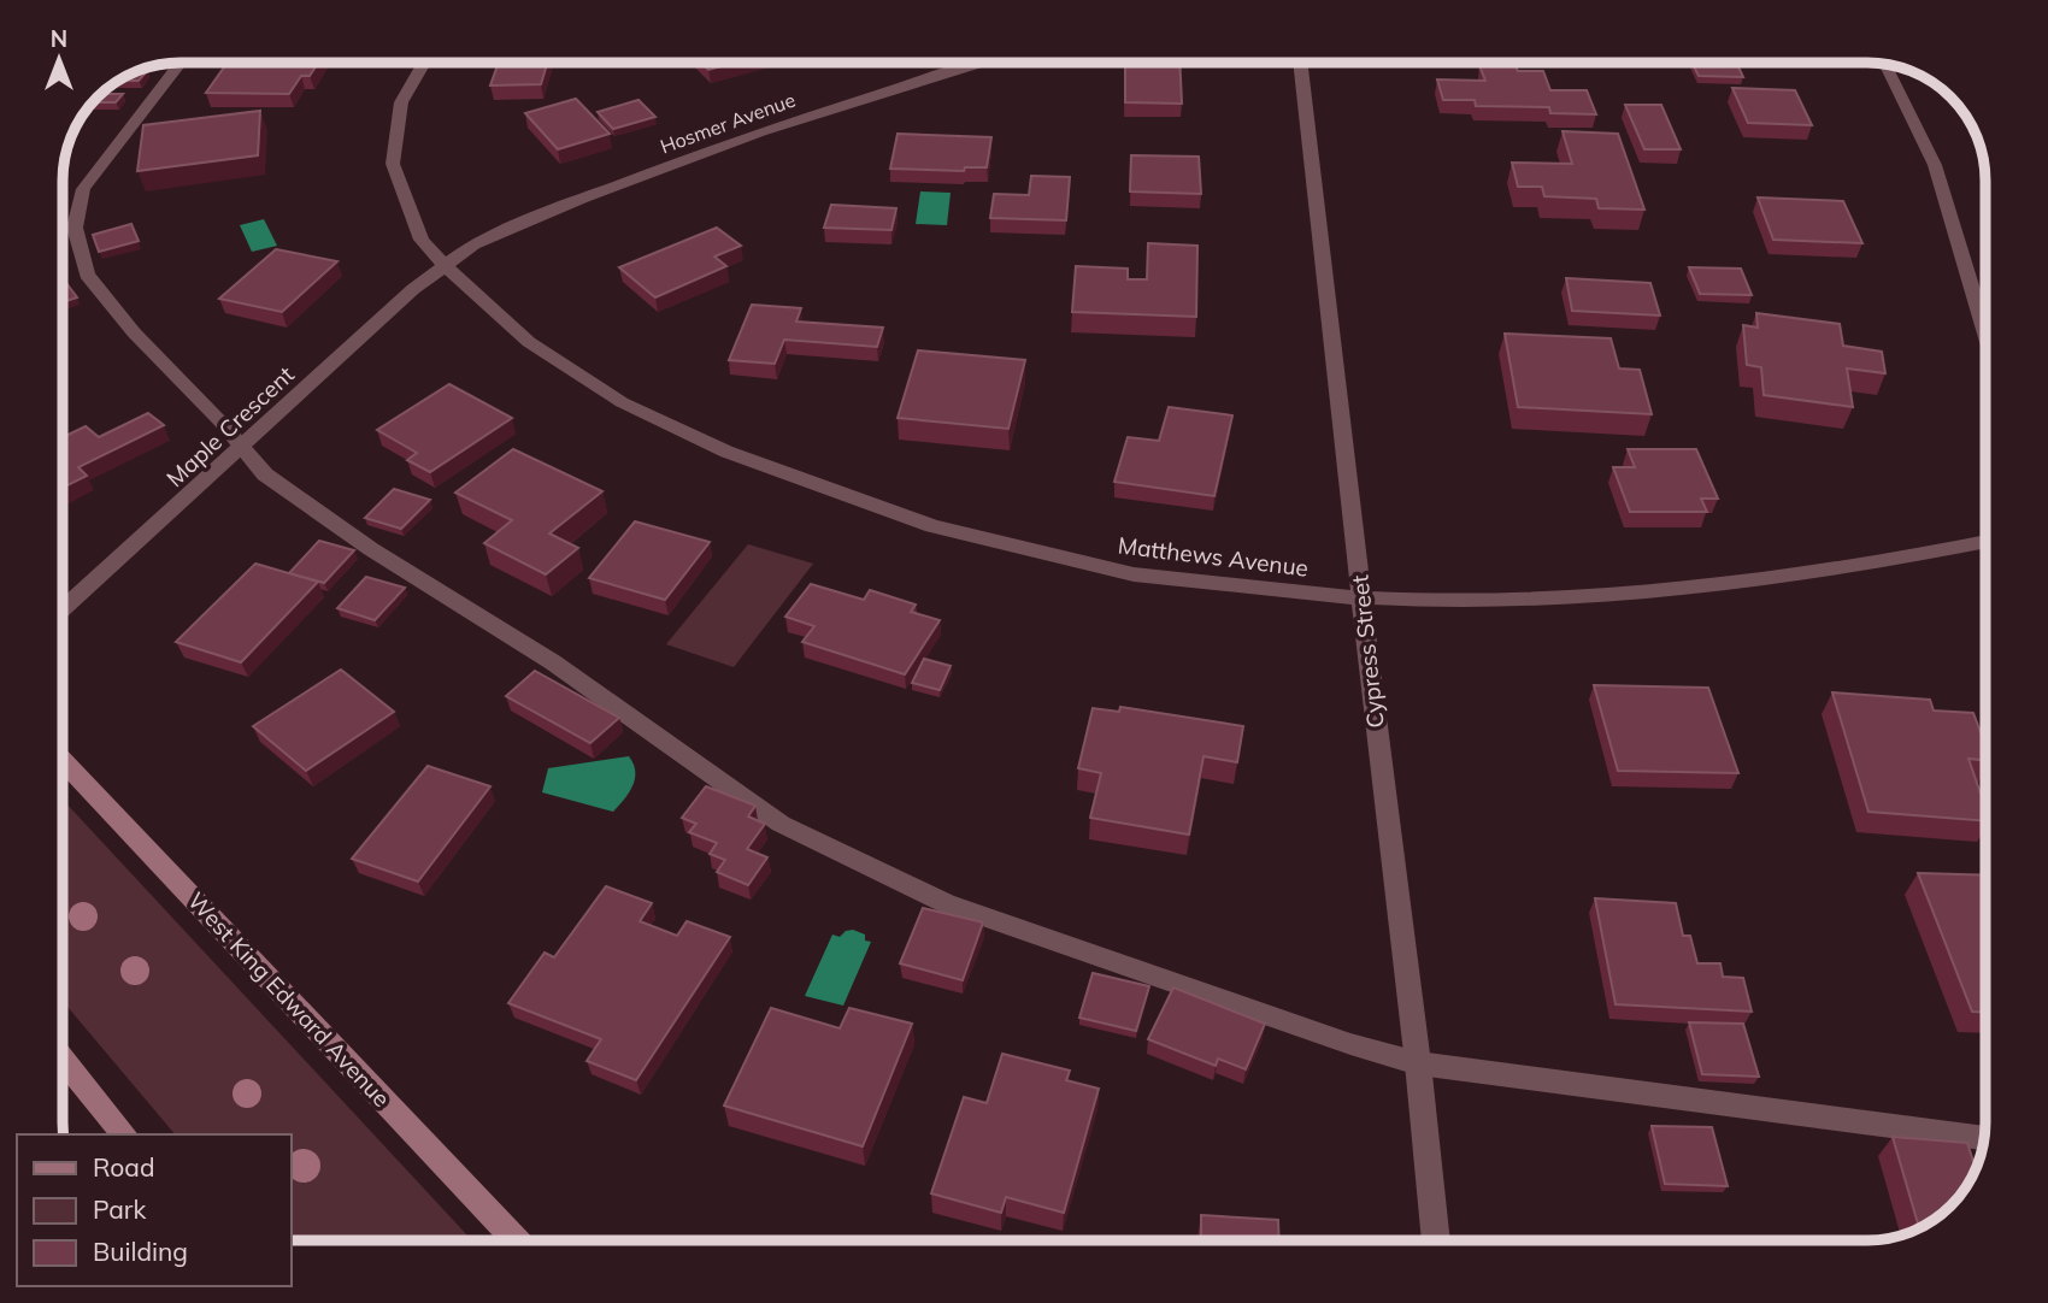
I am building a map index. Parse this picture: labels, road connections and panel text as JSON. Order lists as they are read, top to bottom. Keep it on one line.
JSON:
{"streets":{"main road":["West King Edward Avenue"],"street":["Hosmer Avenue","Maple Crescent","Matthews Avenue","Cypress Street"]},"crossings":[["Hosmer Avenue","Maple Crescent"],["Hosmer Avenue","Matthews Avenue"],["Maple Crescent","Matthews Avenue"],["Matthews Avenue","Cypress Street"]],"legend":["Road","Park","Building"],"north":"top"}
